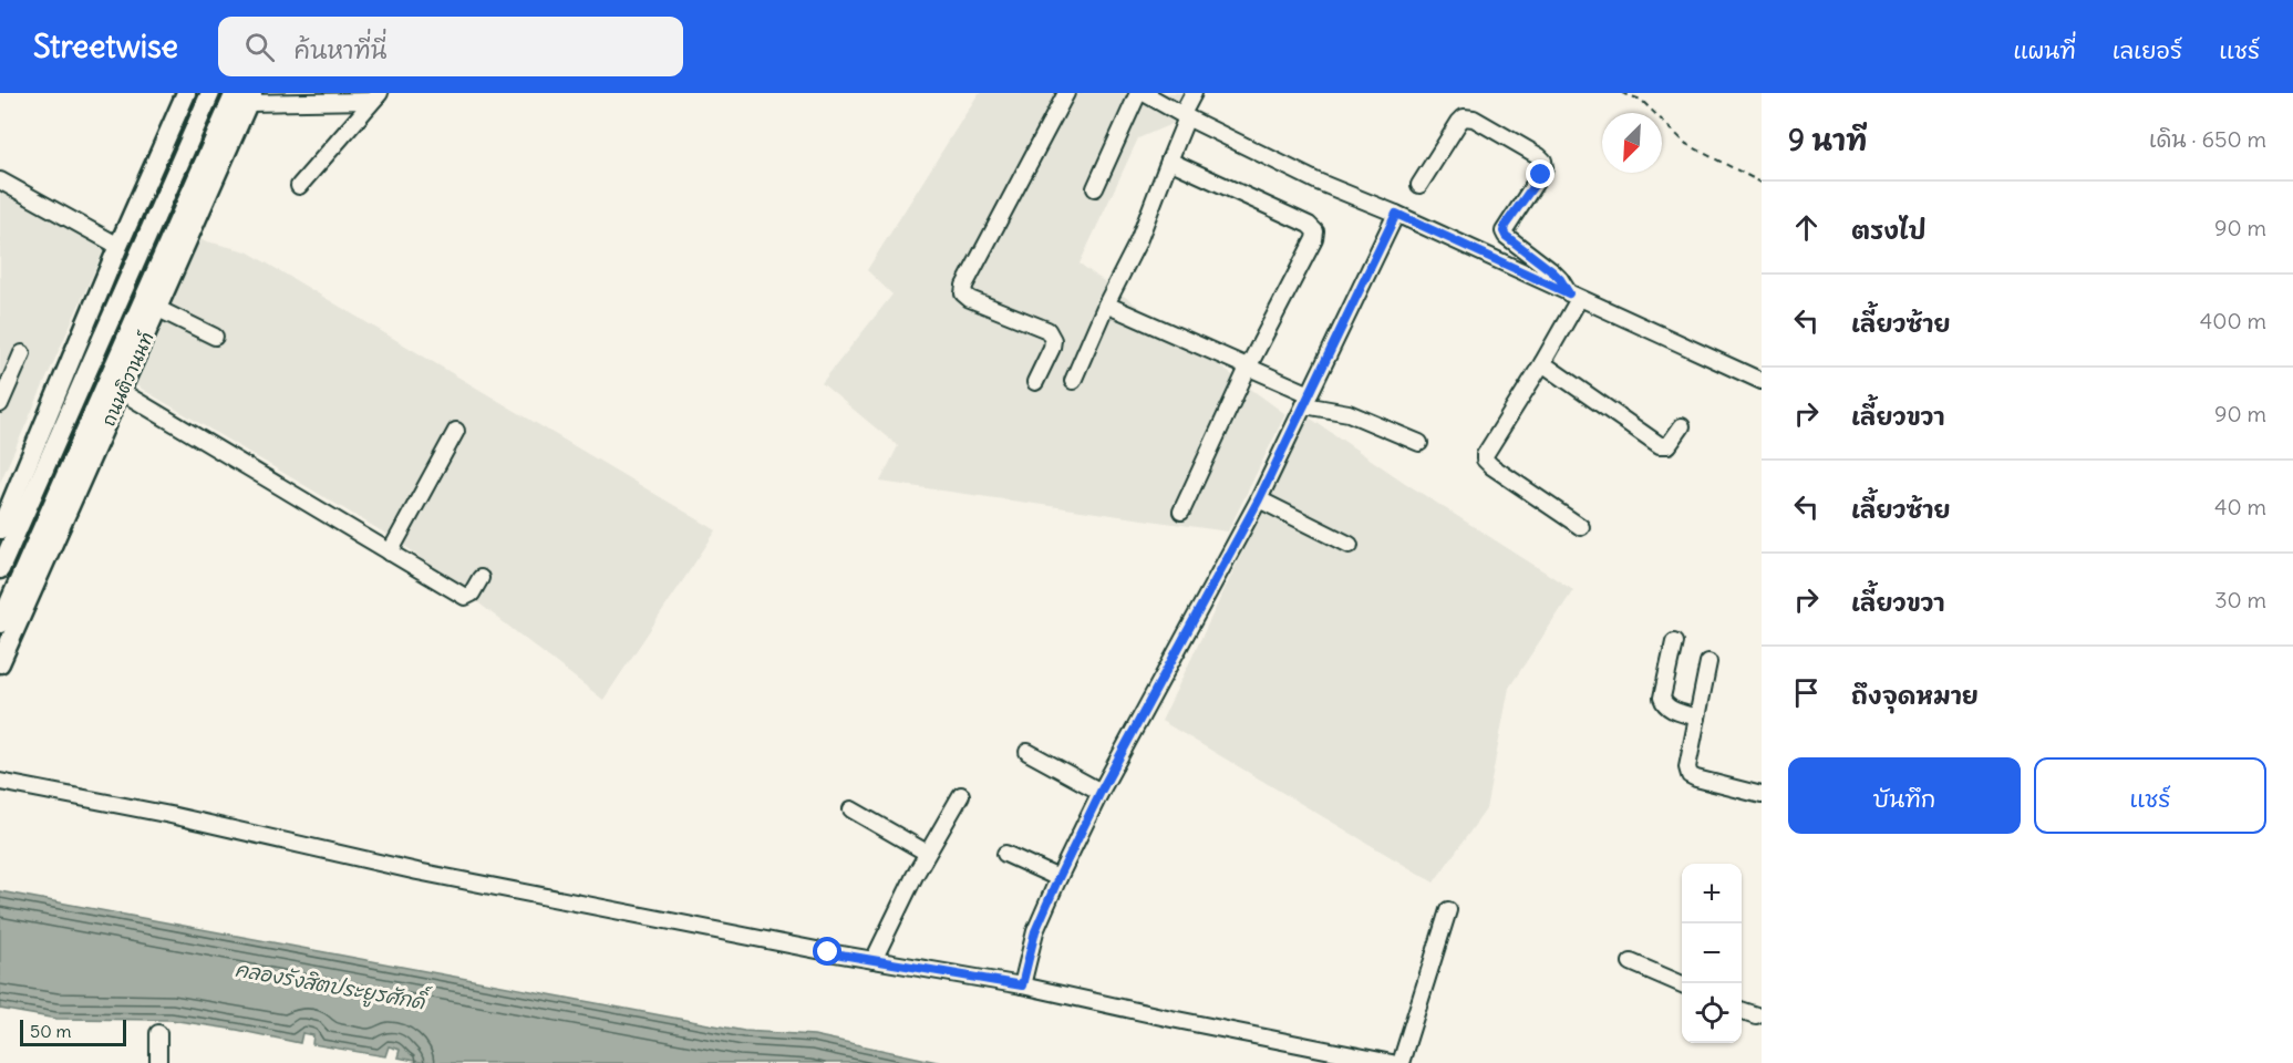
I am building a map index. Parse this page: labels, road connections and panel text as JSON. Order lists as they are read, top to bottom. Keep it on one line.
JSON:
{"streets":{"main road":["ถนนติวานนท์"]},"water":["คลองรังสิตประยูรศักดิ์"],"scale_bar":"50 m","north":"bottom left","page":{"header":"Streetwise","search":"ค้นหาที่นี่","nav":["แผนที่","เลเยอร์","แชร์"],"heading":["9 นาที","เดิน · 650 m"],"list":[["ตรงไป","90 m"],["เลี้ยวซ้าย","400 m"],["เลี้ยวขวา","90 m"],["เลี้ยวซ้าย","40 m"],["เลี้ยวขวา","30 m"],"ถึงจุดหมาย"],"buttons":["บันทึก","แชร์"],"map_buttons":["+","−"],"scale":"50 m"}}
